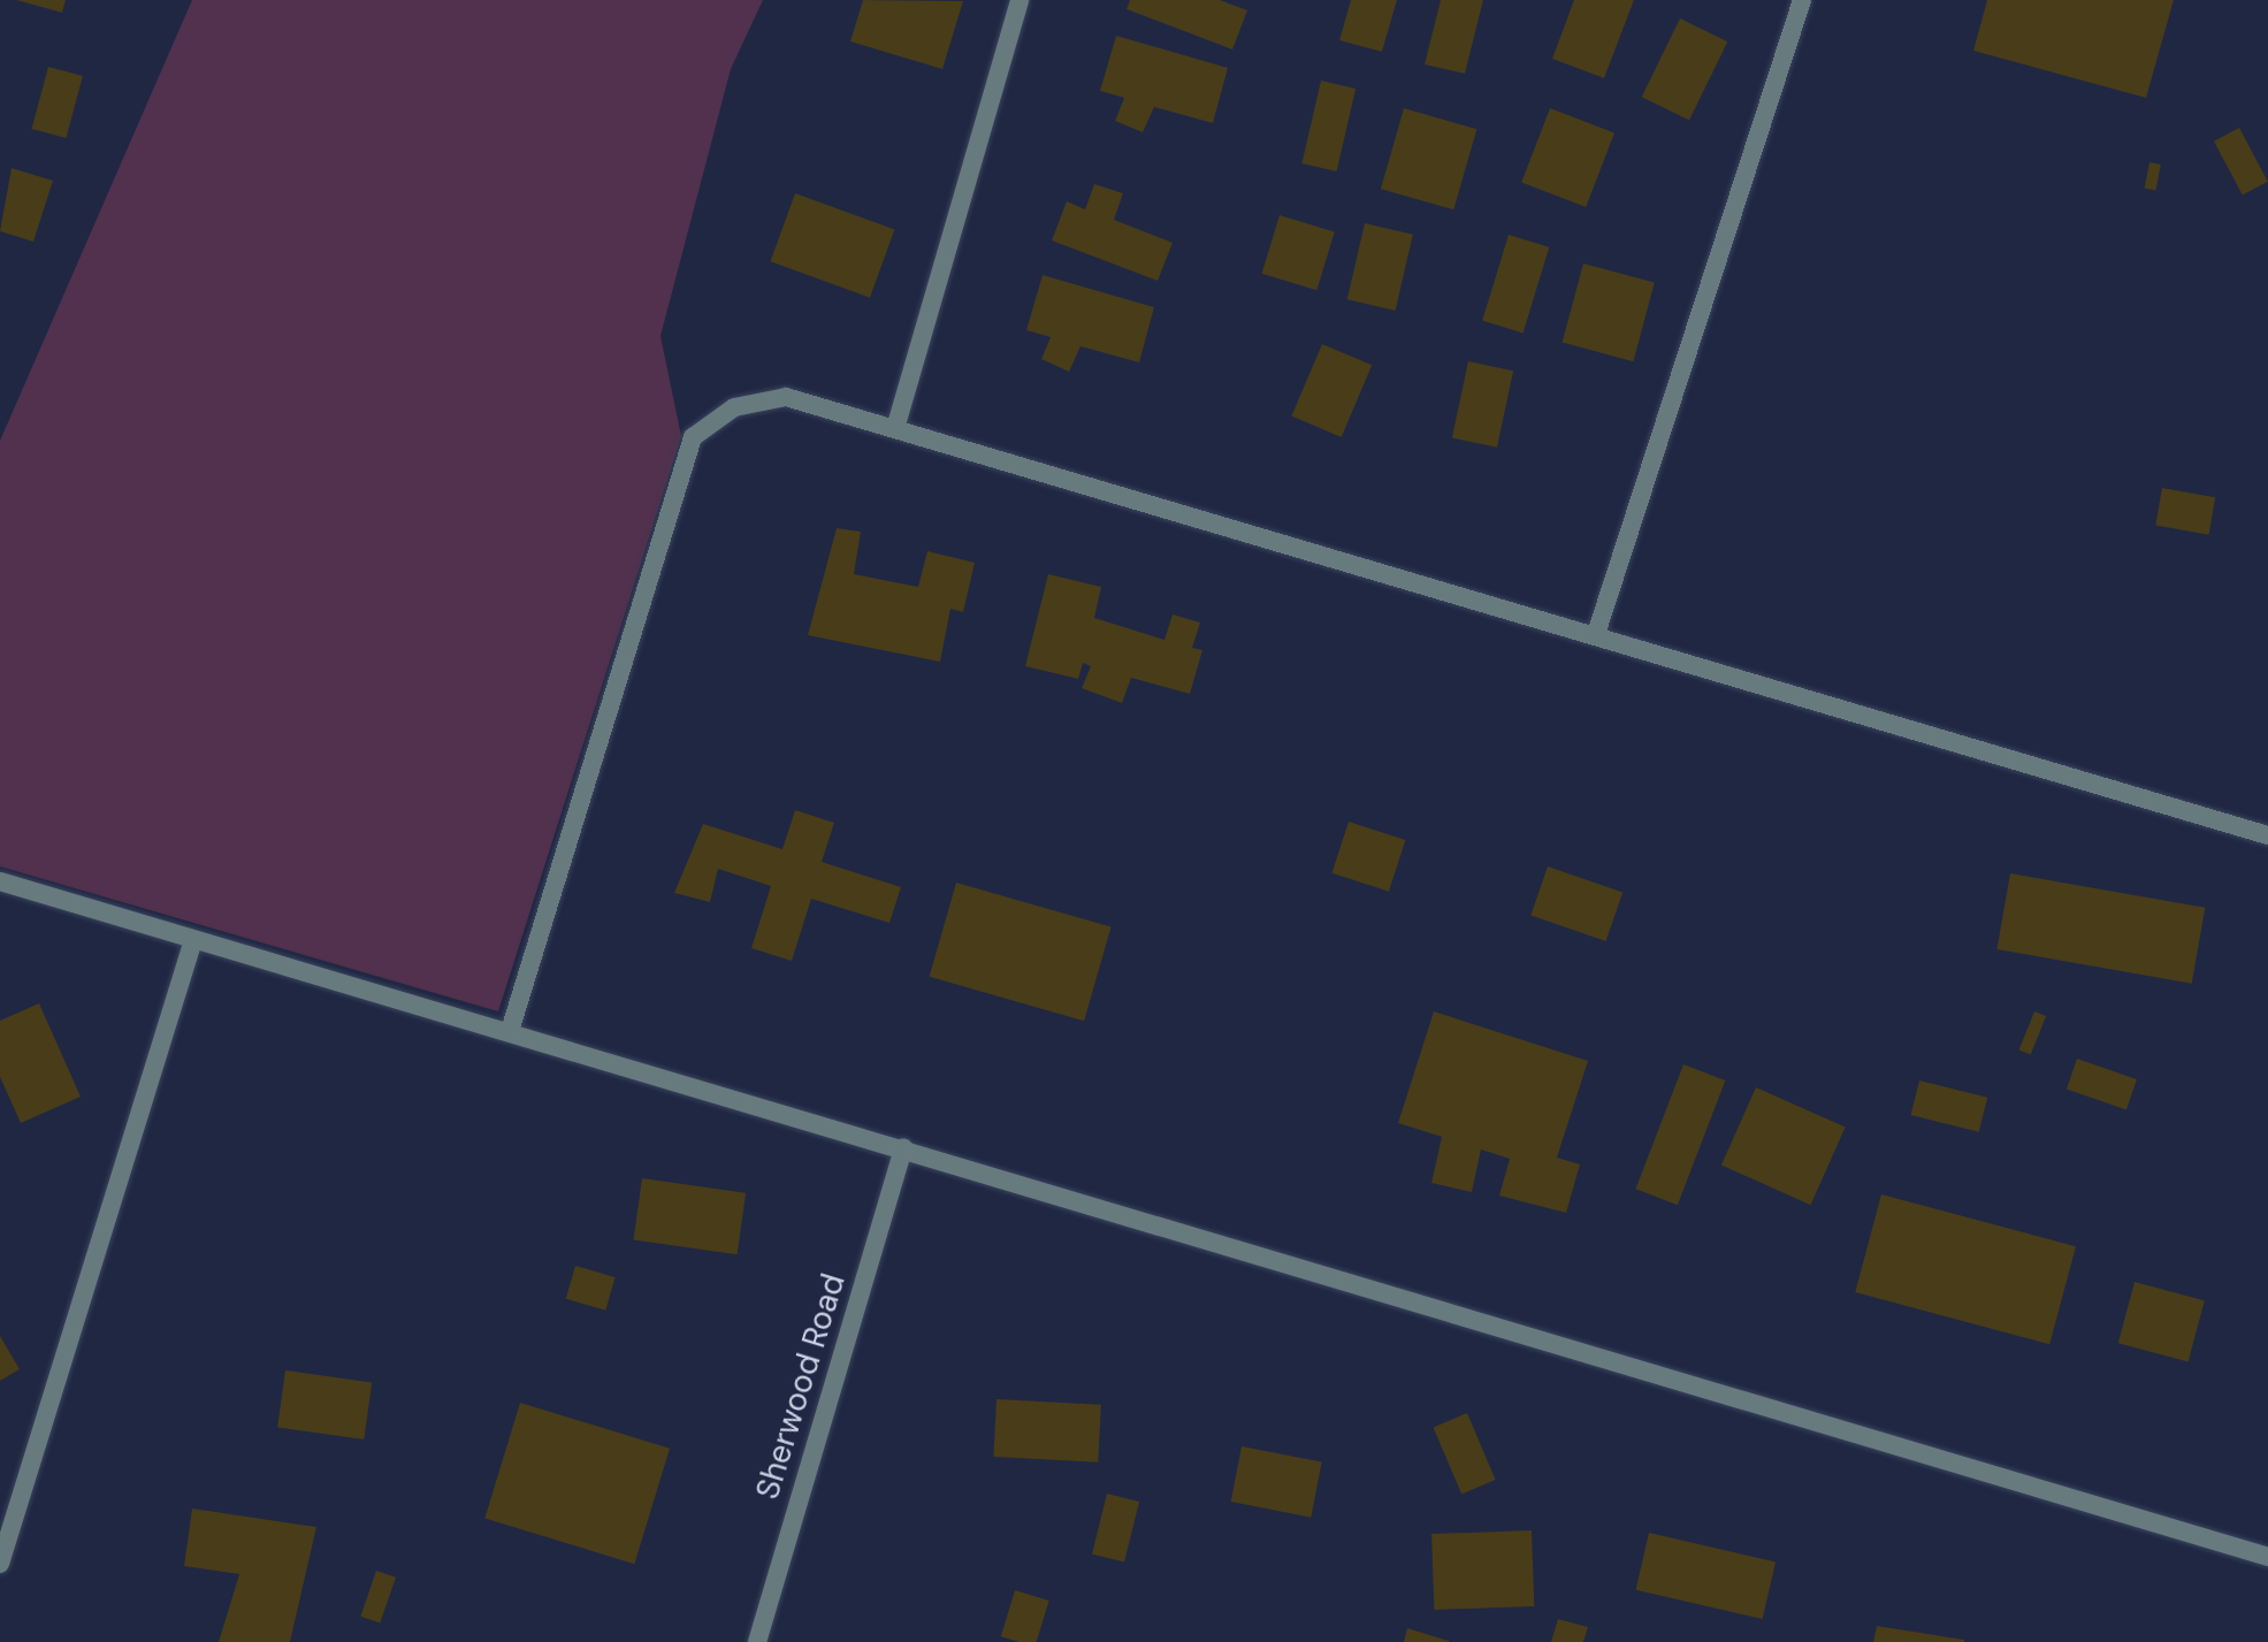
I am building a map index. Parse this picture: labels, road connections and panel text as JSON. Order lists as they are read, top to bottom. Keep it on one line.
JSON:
{"streets":{"street":["Sherwood Road"]}}
